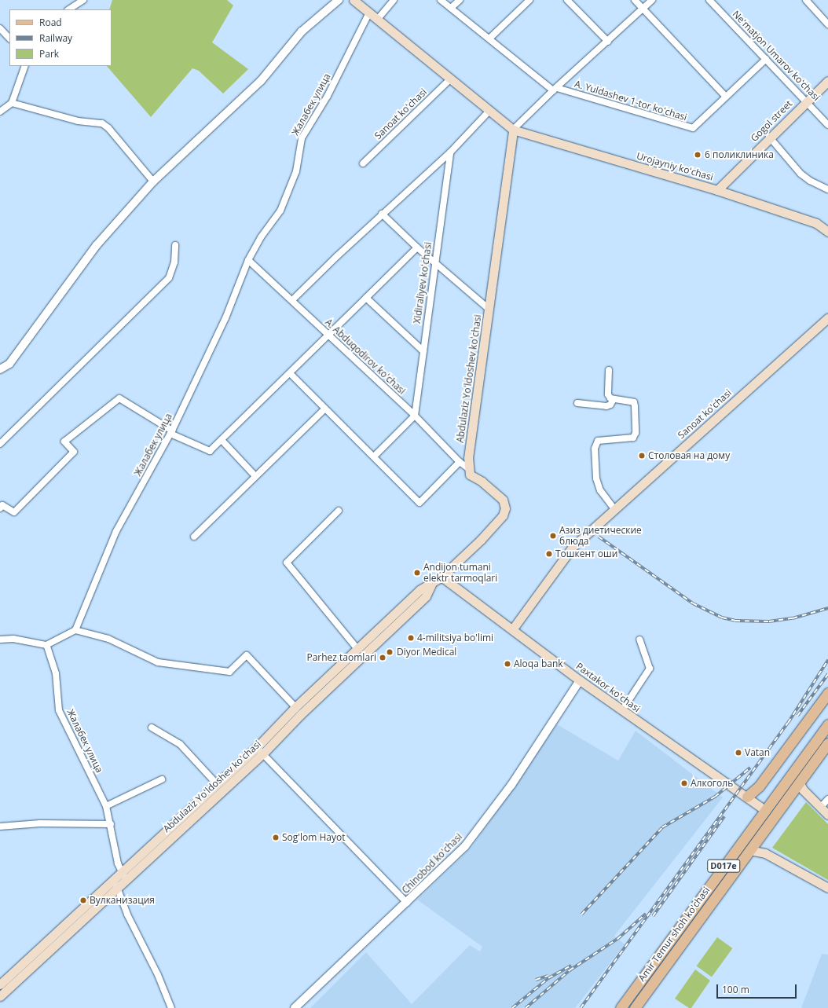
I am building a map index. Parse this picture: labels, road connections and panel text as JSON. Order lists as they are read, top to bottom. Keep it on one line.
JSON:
{"streets":{"main road":["Gogol street","Urоjayniy koʻchasi","Abdulaziz Yoʻldoshev koʻchasi","Sanoat ko'chasi","Paxtakor ko'chasi","D017e","Amir Temur shoh ko'chasi"],"street":["Neʻmatjon Umarov koʻchasi","A. Yuldashev 1-tor koʻchasi","Жалабек улица","Sanoat koʻchasi","Xidiraliyev koʻchasi","A. Abduqodirov koʻchasi","Chinobod ko'chasi"]},"crossings":[["Neʻmatjon Umarov koʻchasi","A. Yuldashev 1-tor koʻchasi"],["Neʻmatjon Umarov koʻchasi","Gogol street"],["Жалабек улица","A. Abduqodirov koʻchasi"],["Жалабек улица","Abdulaziz Yoʻldoshev koʻchasi"],["Gogol street","Urоjayniy koʻchasi"],["Urоjayniy koʻchasi","Abdulaziz Yoʻldoshev koʻchasi"],["Xidiraliyev koʻchasi","A. Abduqodirov koʻchasi"],["A. Abduqodirov koʻchasi","Abdulaziz Yoʻldoshev koʻchasi"],["Abdulaziz Yoʻldoshev koʻchasi","Paxtakor ko'chasi"],["Sanoat ko'chasi","Paxtakor ko'chasi"],["Paxtakor ko'chasi","Chinobod ko'chasi"],["Paxtakor ko'chasi","Amir Temur shoh ko'chasi"]],"places":["6 поликлиника","Столовая на дому","Азиз диетические блюда","Тошкент оши","Andijon tumani elektr tarmoqlari","4-militsiya bo'limi","Diyor Medical","Parhez taomlari","Aloqa bank","Vatan","Алкоголь","Sog'lom Hayot","Вулканизация"],"legend":["Road","Railway","Park"],"scale_bar":"100 m"}
